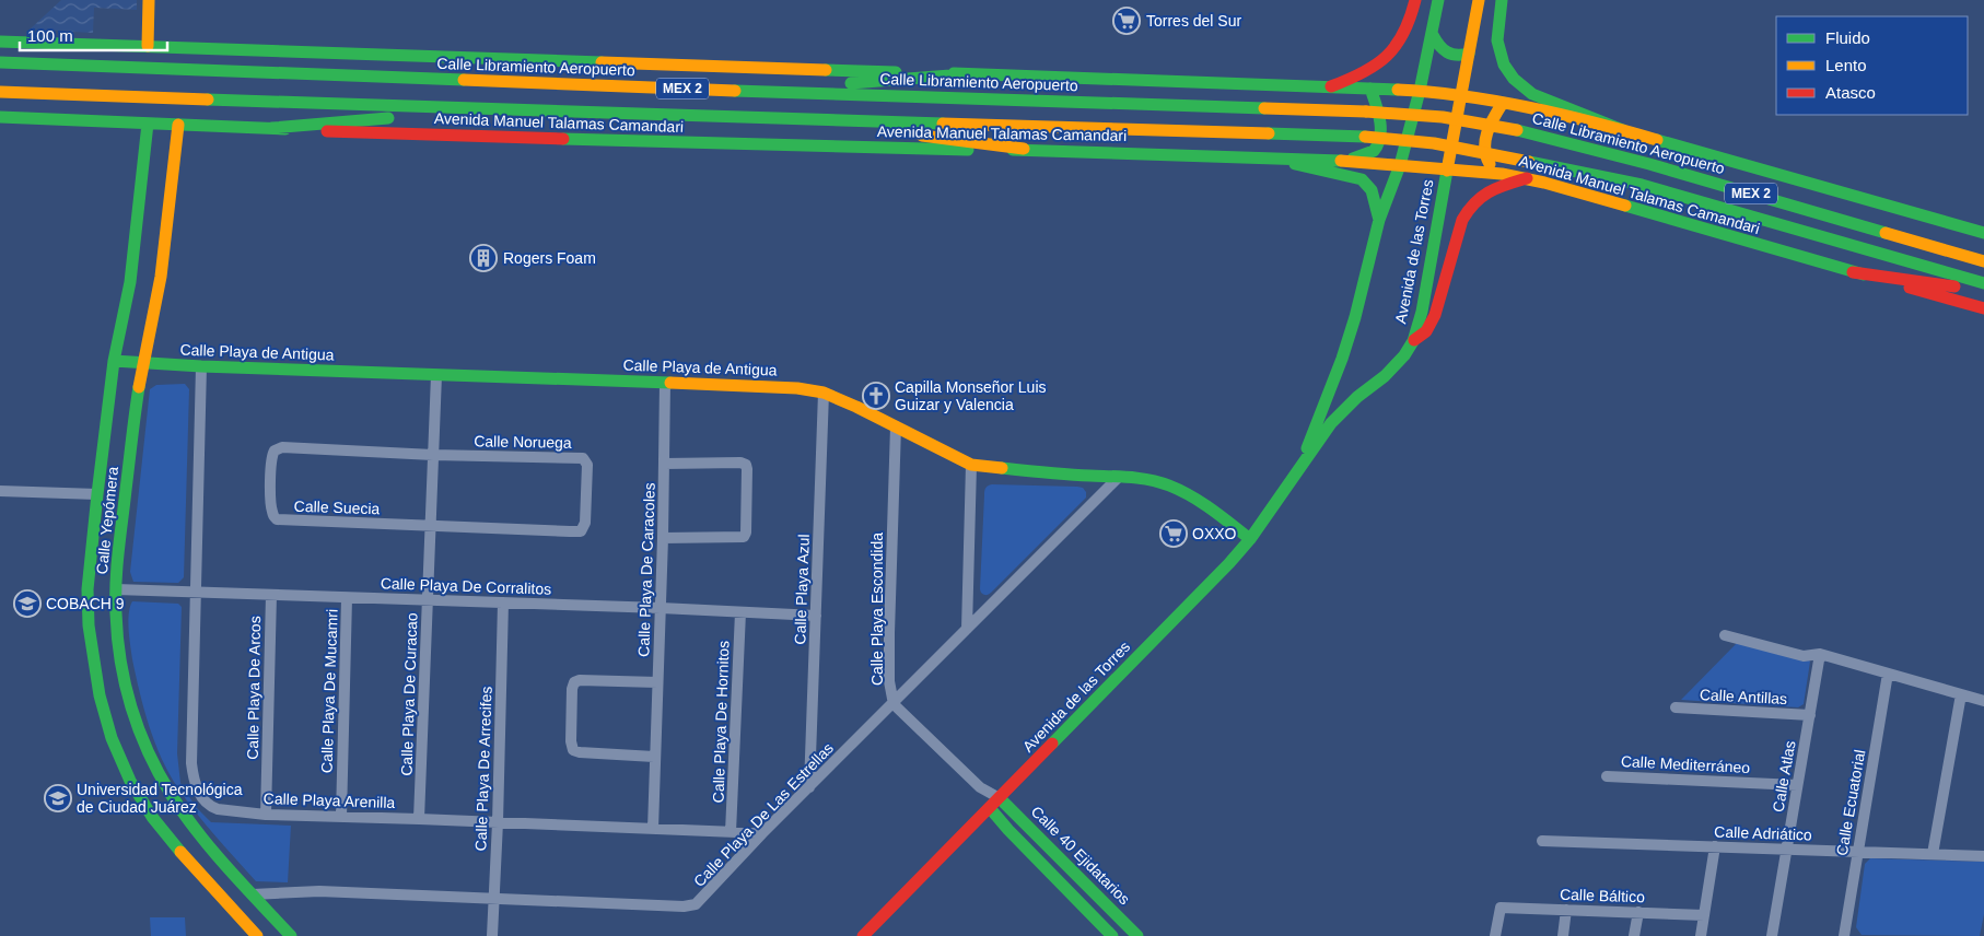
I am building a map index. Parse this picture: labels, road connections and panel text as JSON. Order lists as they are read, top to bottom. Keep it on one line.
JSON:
{"streets":{"main road":["Calle Libramiento Aeropuerto","MEX 2","Avenida Manuel Talamas Camandari","Avenida de las Torres","Calle Playa de Antigua","Calle Yepómera","Calle 40 Ejidatarios"],"street":["Calle Noruega","Calle Suecia","Calle Playa De Caracoles","Calle Playa De Corralitos","Calle Playa Azul","Calle Playa Escondida","Calle Playa De Arcos","Calle Playa De Mucamri","Calle Playa De Curacao","Calle Antillas","Calle Playa De Hornitos","Calle Mediterráneo","Calle Playa De Arrecifes","Calle Atlas","Calle Playa Arenilla","Calle Ecuatorial","Calle Playa De Las Estrellas","Calle Adriático","Calle Báltico"]},"crossings":[["Avenida Manuel Talamas Camandari","Avenida de las Torres"],["Avenida Manuel Talamas Camandari","Calle Yepómera"],["Avenida de las Torres","Calle Playa de Antigua"],["Avenida de las Torres","Calle Playa Escondida"],["Avenida de las Torres","Calle 40 Ejidatarios"],["Calle Playa de Antigua","Calle Yepómera"],["Calle Playa de Antigua","Calle Playa De Caracoles"],["Calle Playa de Antigua","Calle Playa Azul"],["Calle Playa de Antigua","Calle Playa Escondida"],["Calle Playa de Antigua","Calle Playa De Curacao"],["Calle Playa de Antigua","Calle Playa Arenilla"],["Calle Playa de Antigua","Calle Playa De Las Estrellas"],["Calle Noruega","Calle Suecia"],["Calle Noruega","Calle Playa De Curacao"],["Calle Suecia","Calle Playa De Curacao"],["Calle Yepómera","Calle Playa De Corralitos"],["Calle Yepómera","Calle Playa De Las Estrellas"],["Calle Playa De Caracoles","Calle Playa De Corralitos"],["Calle Playa De Caracoles","Calle Playa Arenilla"],["Calle Playa De Corralitos","Calle Playa Azul"],["Calle Playa De Corralitos","Calle Playa De Arcos"],["Calle Playa De Corralitos","Calle Playa De Mucamri"],["Calle Playa De Corralitos","Calle Playa De Curacao"],["Calle Playa De Corralitos","Calle Playa De Hornitos"],["Calle Playa De Corralitos","Calle Playa De Arrecifes"],["Calle Playa De Corralitos","Calle Playa Arenilla"],["Calle Playa Azul","Calle Playa De Las Estrellas"],["Calle Playa Escondida","Calle Playa De Las Estrellas"],["Calle Playa Escondida","Calle 40 Ejidatarios"],["Calle Playa De Arcos","Calle Playa Arenilla"],["Calle Playa De Mucamri","Calle Playa Arenilla"],["Calle Playa De Curacao","Calle Playa Arenilla"],["Calle Antillas","Calle Atlas"],["Calle Playa De Hornitos","Calle Playa Arenilla"],["Calle Mediterráneo","Calle Atlas"],["Calle Playa De Arrecifes","Calle Playa Arenilla"],["Calle Playa De Arrecifes","Calle Playa De Las Estrellas"],["Calle Atlas","Calle Adriático"],["Calle Playa Arenilla","Calle Playa De Las Estrellas"],["Calle Ecuatorial","Calle Adriático"]],"places":{"supermarket":["Torres del Sur","OXXO"],"building":["Rogers Foam"],"church":["Capilla Monseñor Luis Guizar y Valencia"],"school or university":["COBACH 9","Universidad Tecnológica de Ciudad Juárez"]},"legend":["Fluido","Lento","Atasco"],"scale_bar":"100 m"}
